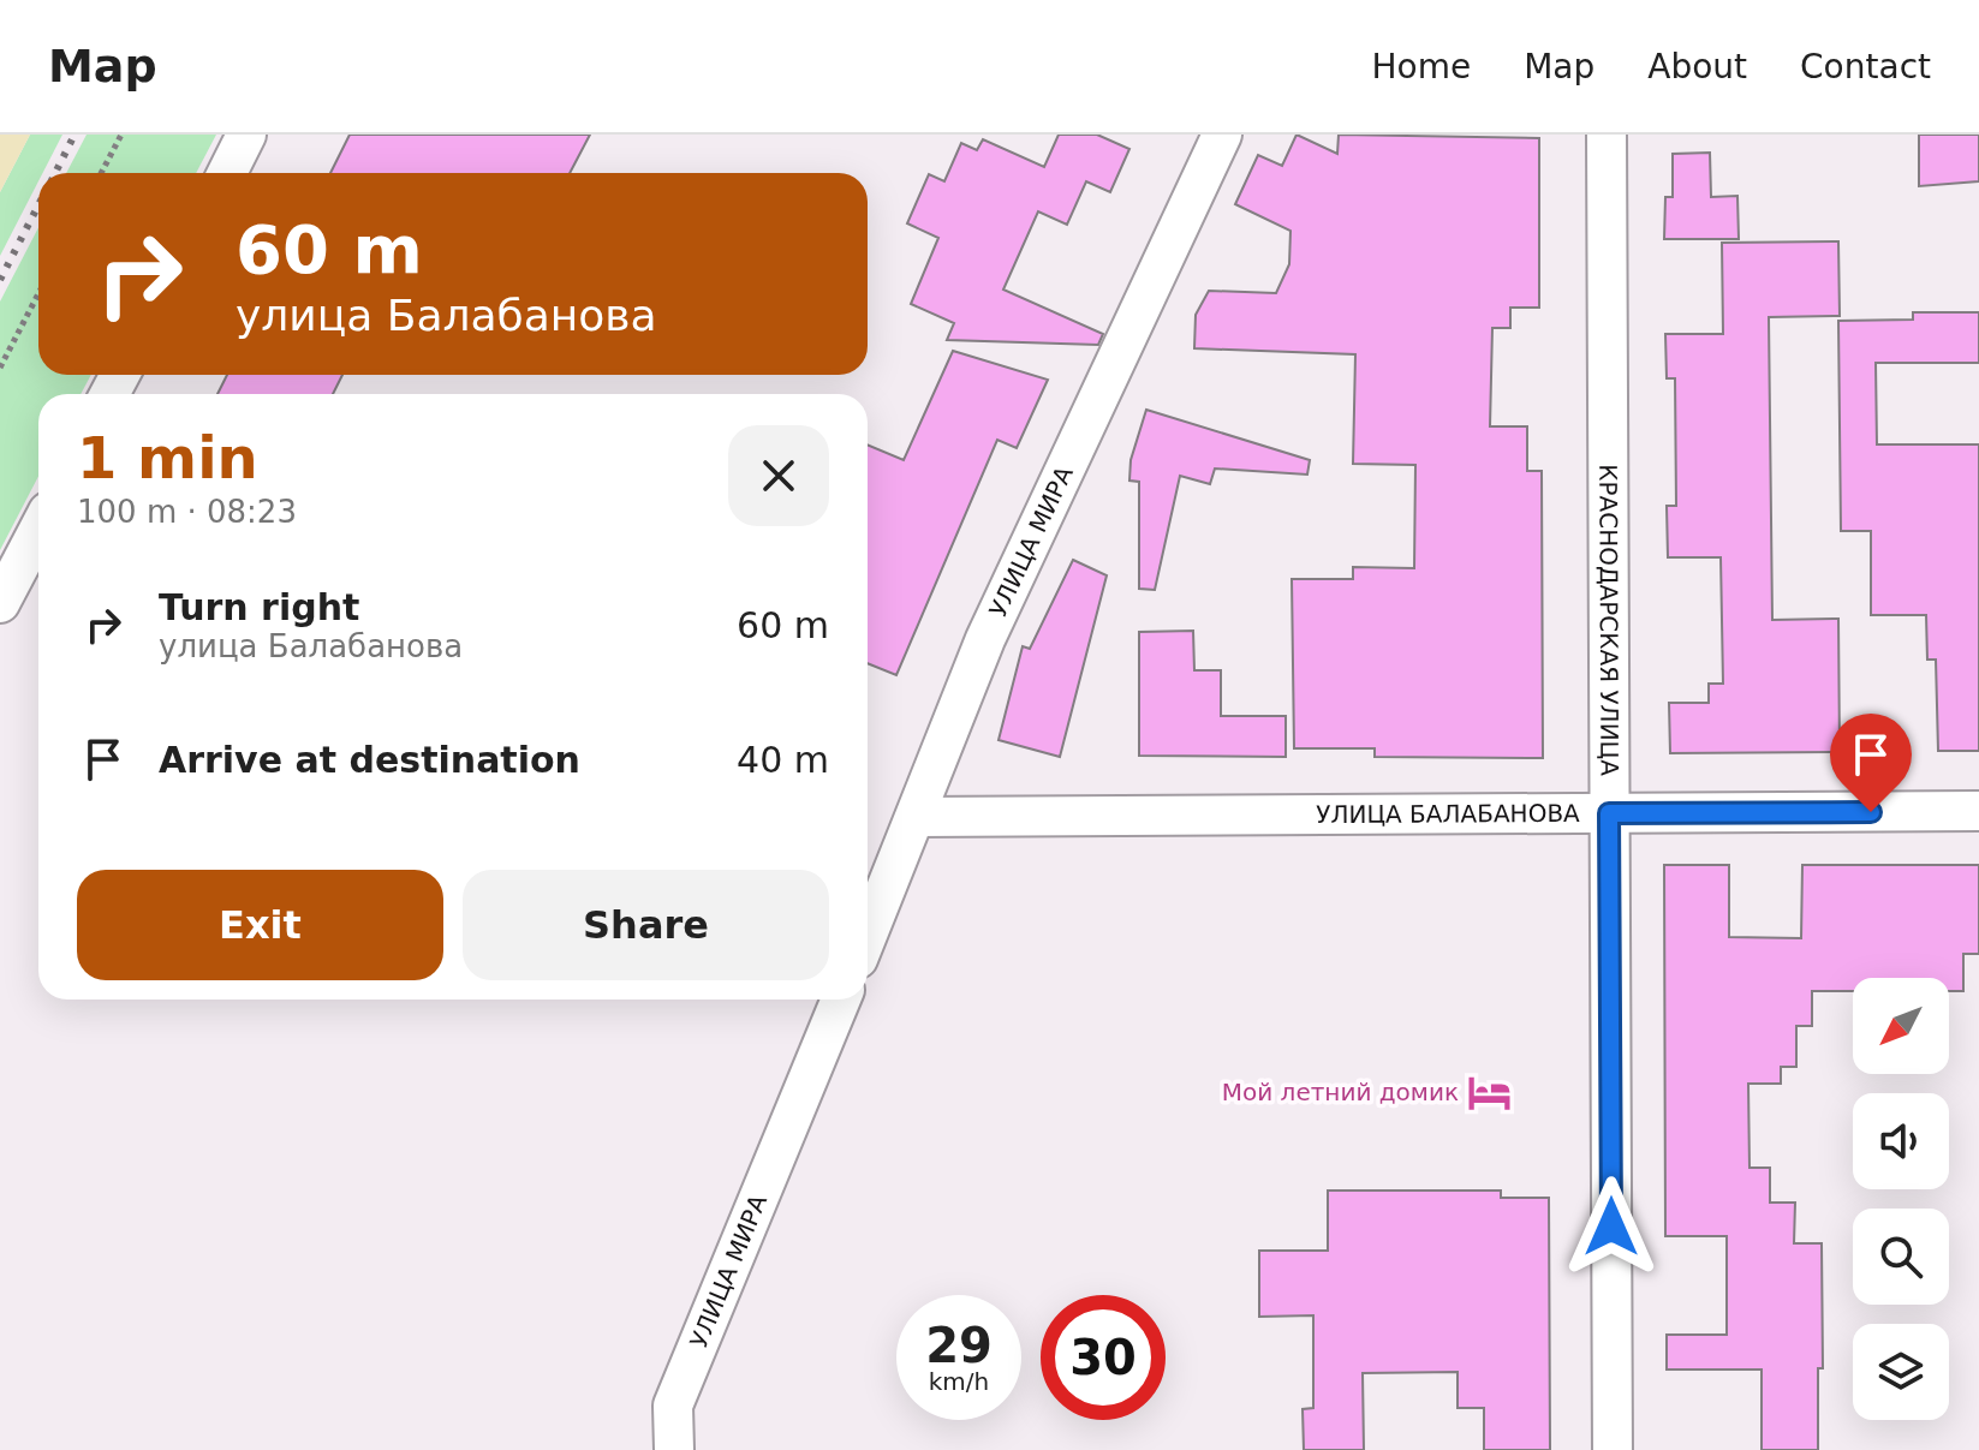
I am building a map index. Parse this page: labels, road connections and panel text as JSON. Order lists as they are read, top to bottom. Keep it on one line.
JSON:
{"streets":{"street":["УЛИЦА МИРА","КРАСНОДАРСКАЯ УЛИЦА","УЛИЦА БАЛАБАНОВА"]},"crossings":[["УЛИЦА МИРА","УЛИЦА БАЛАБАНОВА"],["КРАСНОДАРСКАЯ УЛИЦА","УЛИЦА БАЛАБАНОВА"]],"places":{"hotel":["Мой летний домик"]},"north":"bottom left","page":{"header":"Map","nav":["Home","Map","About","Contact"],"turn":["60 m","улица Балабанова"],"heading":["1 min","100 m · 08:23"],"list":[{"name":"Turn right","note":"улица Балабанова","value":"60 m"},{"name":"Arrive at destination","value":"40 m"}],"buttons":["Exit","Share"],"speed":"29 km/h","limit":"30"}}
